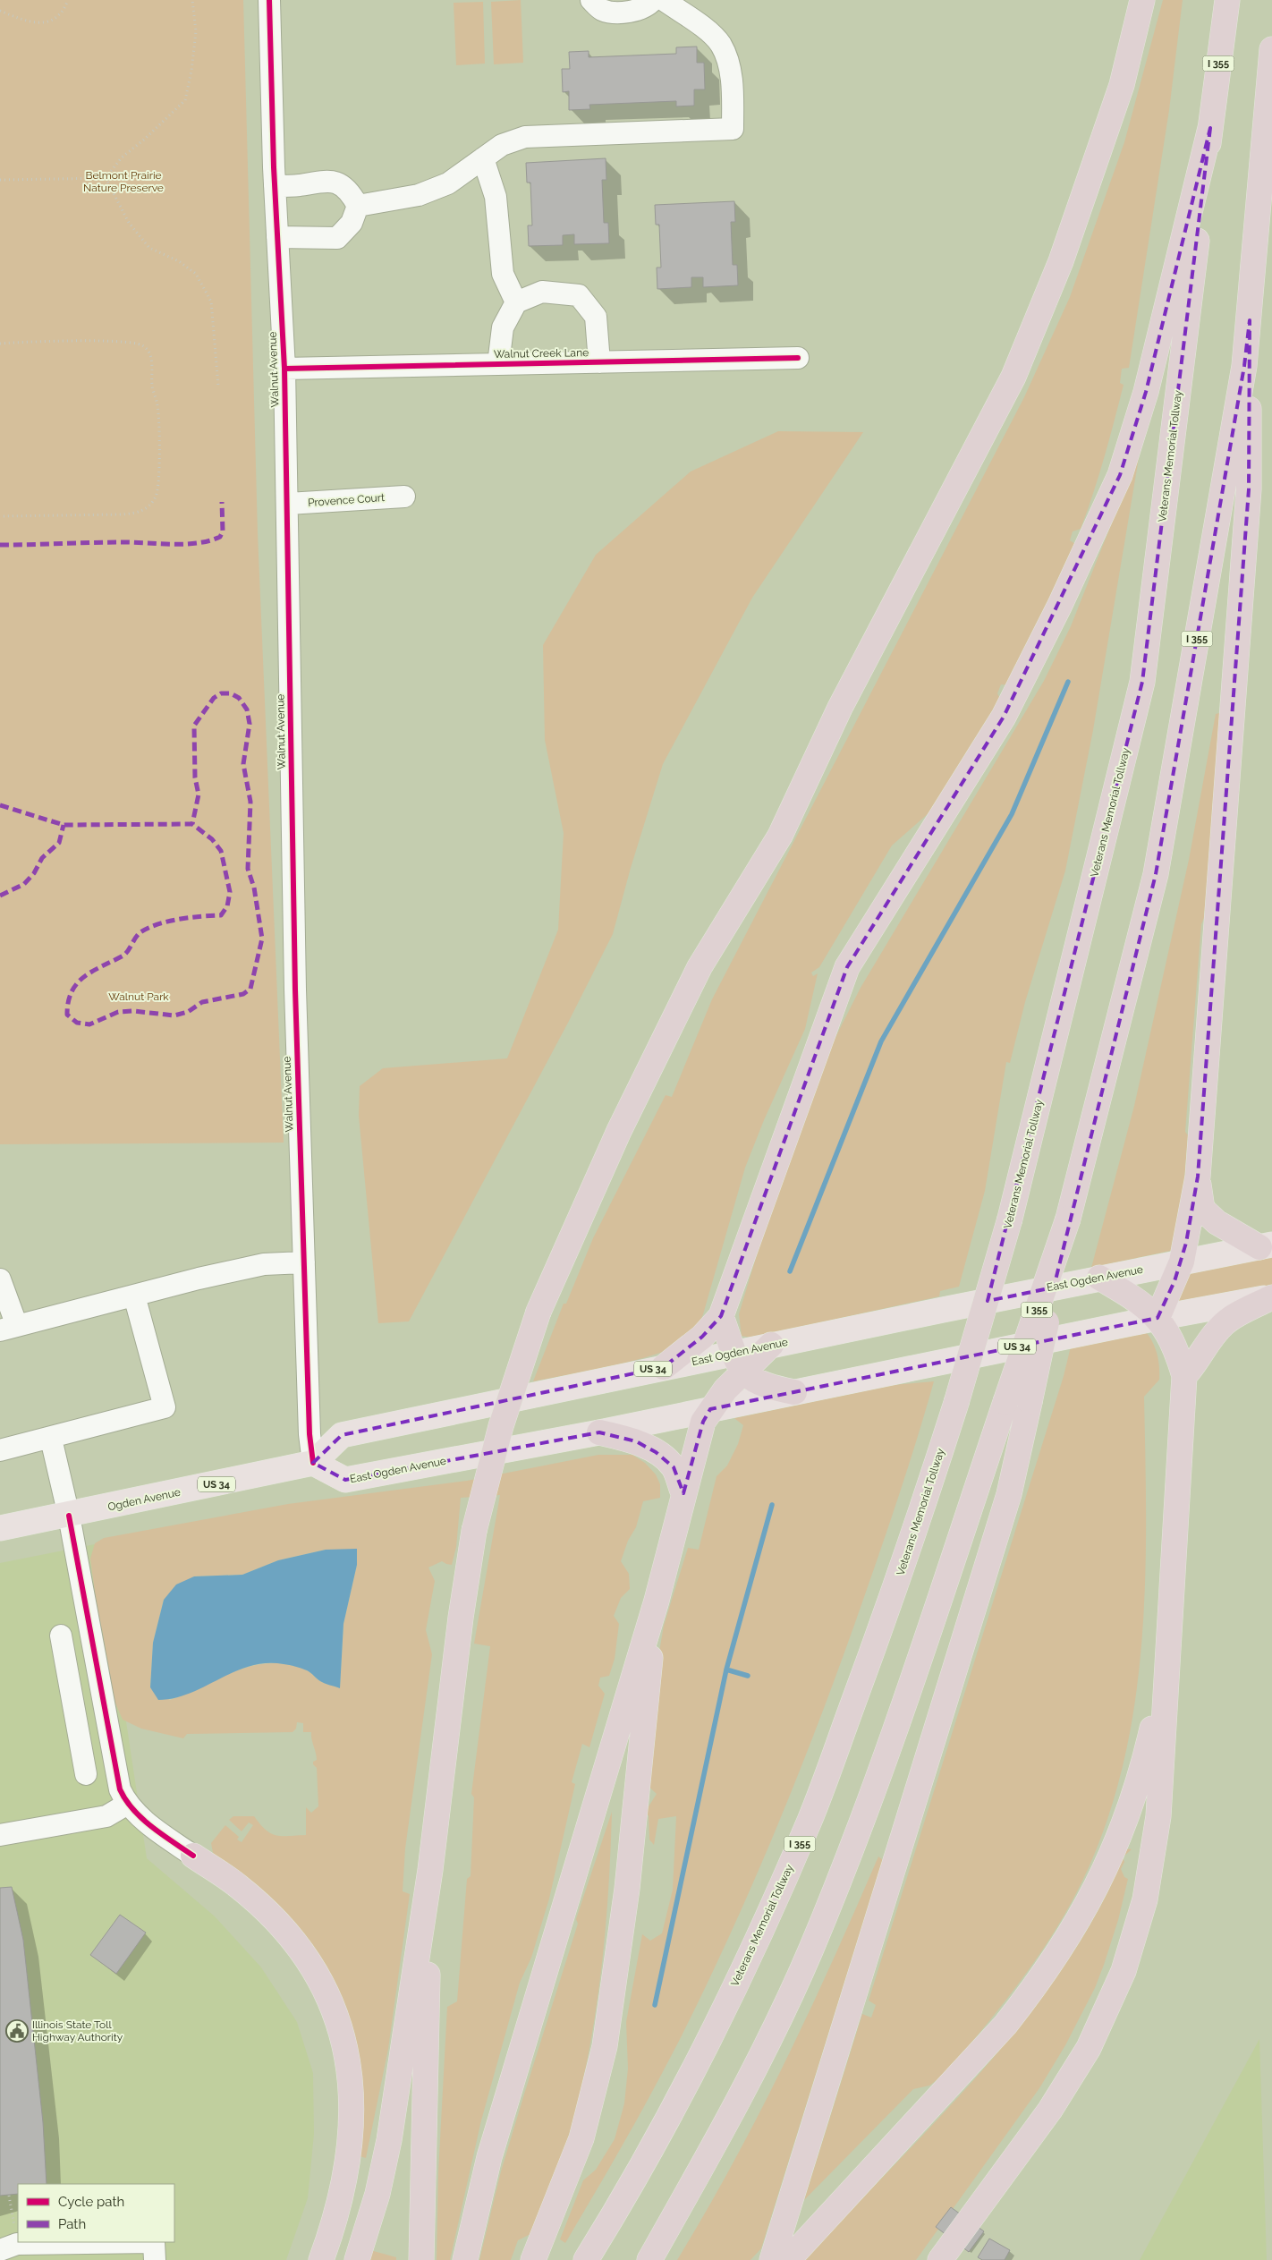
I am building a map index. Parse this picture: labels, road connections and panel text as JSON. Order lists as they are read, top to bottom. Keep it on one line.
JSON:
{"streets":{"highway":["I 355","Veterans Memorial Tollway"],"main road":["East Ogden Avenue","US 34","Ogden Avenue"],"street":["Walnut Creek Lane","Walnut Avenue","Provence Court"]},"crossings":[["Walnut Creek Lane","Walnut Avenue"],["Walnut Avenue","Provence Court"],["Walnut Avenue","East Ogden Avenue"],["Walnut Avenue","Ogden Avenue"],["East Ogden Avenue","Ogden Avenue"]],"parks":["Belmont Prairie Nature Preserve","Walnut Park"],"places":{"public building":["Illinois State Toll Highway Authority"]},"legend":["Cycle path","Path"]}
